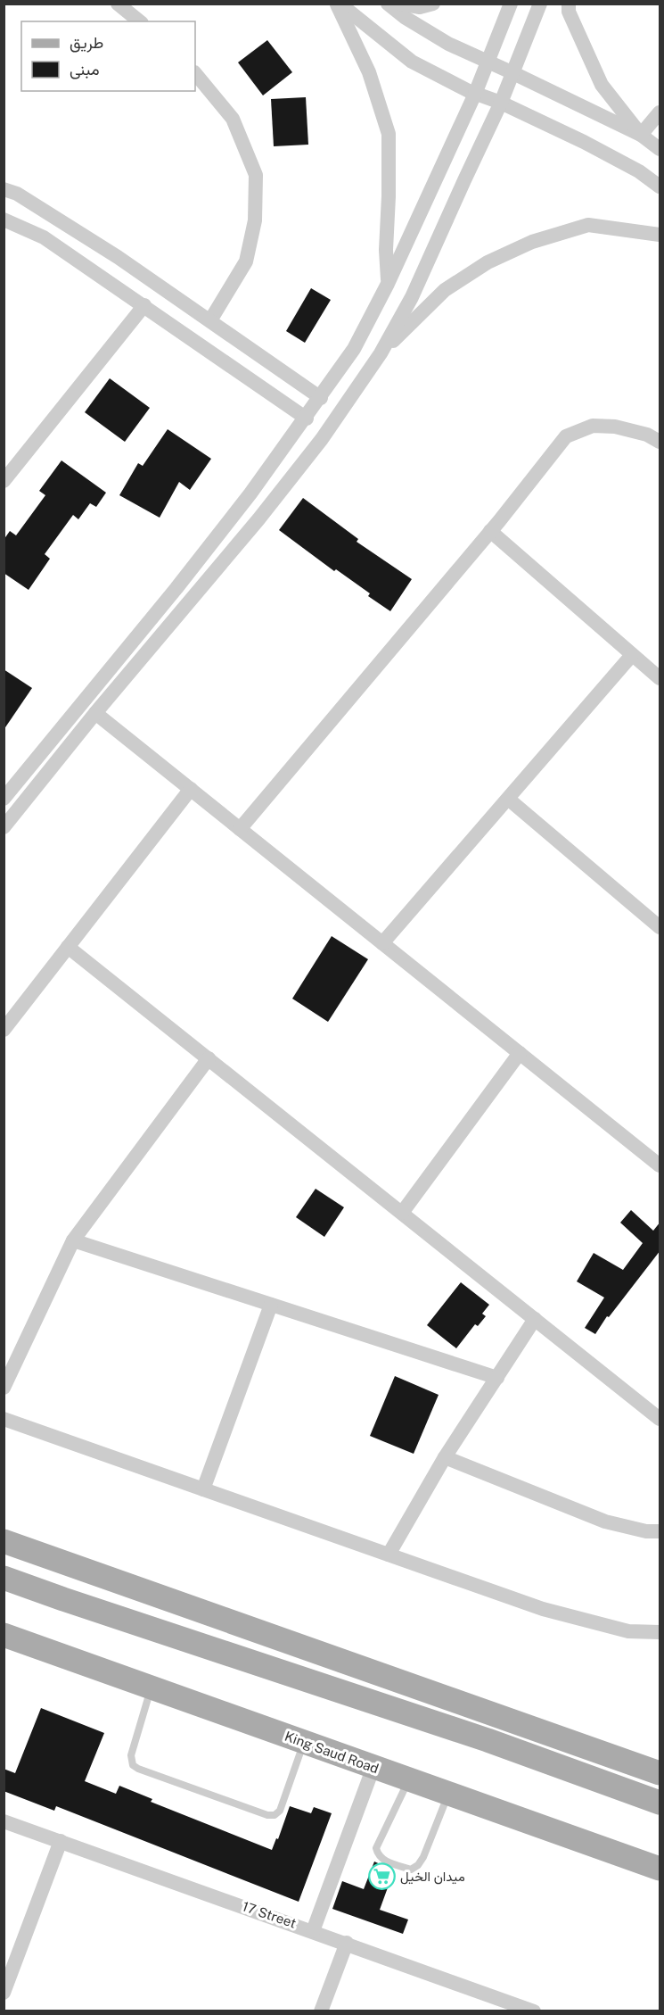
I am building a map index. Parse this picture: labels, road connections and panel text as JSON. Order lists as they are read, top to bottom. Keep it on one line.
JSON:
{"streets":{"main road":["King Saud Road"],"street":["17 Street"]},"places":{"supermarket":["ميدان الخيل"]},"legend":["طريق","مبنى"]}
